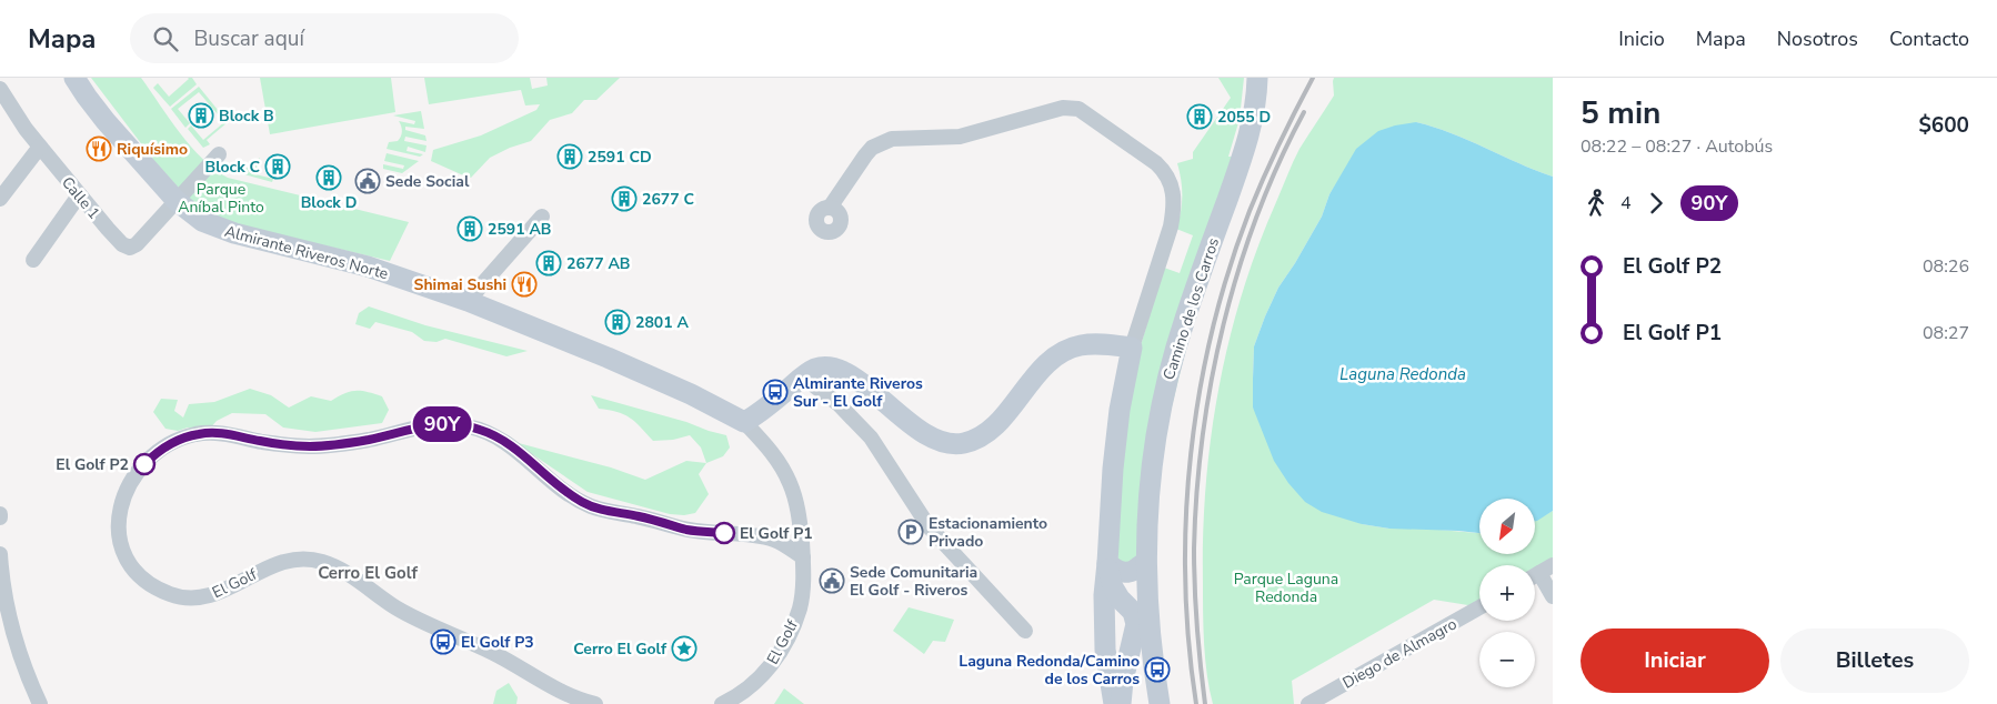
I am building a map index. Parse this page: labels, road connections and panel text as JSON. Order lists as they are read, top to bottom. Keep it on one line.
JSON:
{"streets":{"street":["Calle 1","Almirante Riveros Norte","Camino de los Carros","El Golf","Diego de Almagro"]},"crossings":[["Calle 1","Almirante Riveros Norte"],["Almirante Riveros Norte","El Golf"]],"districts":["Cerro El Golf"],"water":["Laguna Redonda"],"parks":["Parque Aníbal Pinto","Parque Laguna Redonda"],"places":{"building":["Block B","2055 D","2591 CD","Block C","Block D","2677 C","2591 AB","2677 AB","2801 A"],"restaurant":["Riquísimo","Shimai Sushi"],"public building":["Sede Social","Sede Comunitaria El Golf - Riveros"],"bus stop":["Almirante Riveros Sur - El Golf","El Golf P3","Laguna Redonda/Camino de los Carros"],"other":["El Golf P2","El Golf P1"],"parking":["Estacionamiento Privado"],"place":["Cerro El Golf"]},"lines":["bus line 90Y"],"north":"bottom left","page":{"header":"Mapa","search":"Buscar aquí","nav":["Inicio","Mapa","Nosotros","Contacto"],"on_map":"90Y","heading":["5 min","08:22 – 08:27 · Autobús","$600"],"legs":["4","90Y"],"list":[{"name":"El Golf P2","value":"08:26"},{"name":"El Golf P1","value":"08:27"}],"map_buttons":["+","−"],"buttons":["Iniciar","Billetes"]}}
